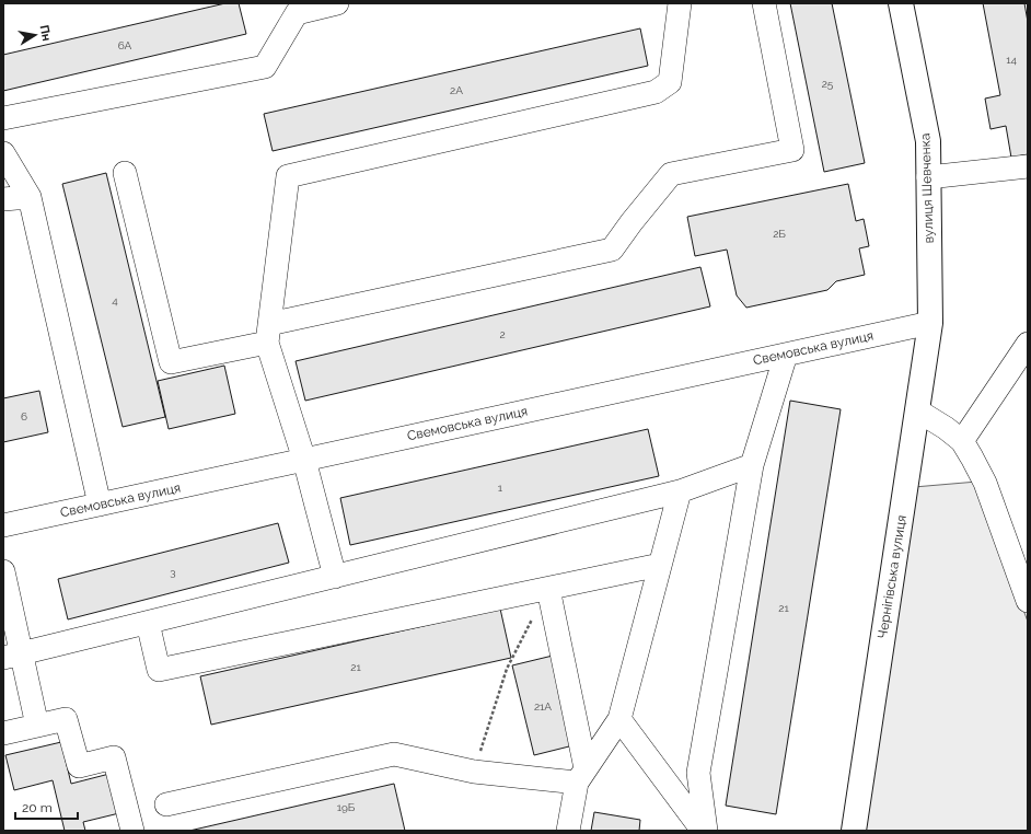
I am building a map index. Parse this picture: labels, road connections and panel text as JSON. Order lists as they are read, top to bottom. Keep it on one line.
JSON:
{"streets":{"main road":["вулиця Шевченка","Чернігівська вулиця"],"street":["Свемовська вулиця"]},"crossings":[["вулиця Шевченка","Свемовська вулиця"],["вулиця Шевченка","Чернігівська вулиця"],["Свемовська вулиця","Чернігівська вулиця"]],"house_numbers":["6А","14","25","2А","2Б","4","2","6","1","3","21","21","21А","19Б"],"scale_bar":"20 m","north":"right"}
